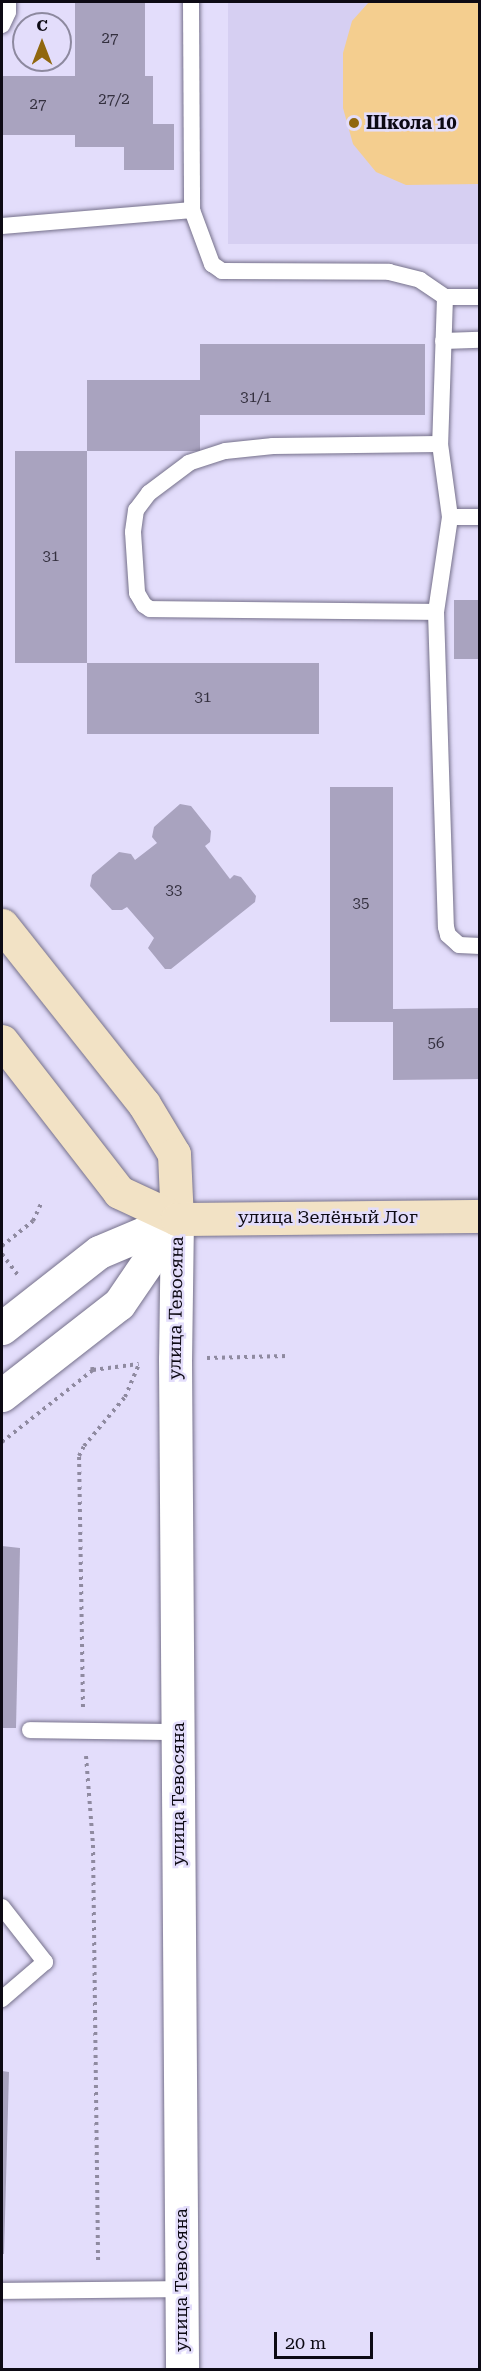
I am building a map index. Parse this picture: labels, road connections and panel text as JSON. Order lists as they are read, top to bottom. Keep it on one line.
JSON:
{"streets":{"street":["улица Зелёный Лог","улица Тевосяна"]},"crossings":[["улица Зелёный Лог","улица Тевосяна"]],"places":["Школа 10"],"house_numbers":["27","27/2","27","31/1","31","31","33","35","56"],"scale_bar":"20 m","north":"top"}
